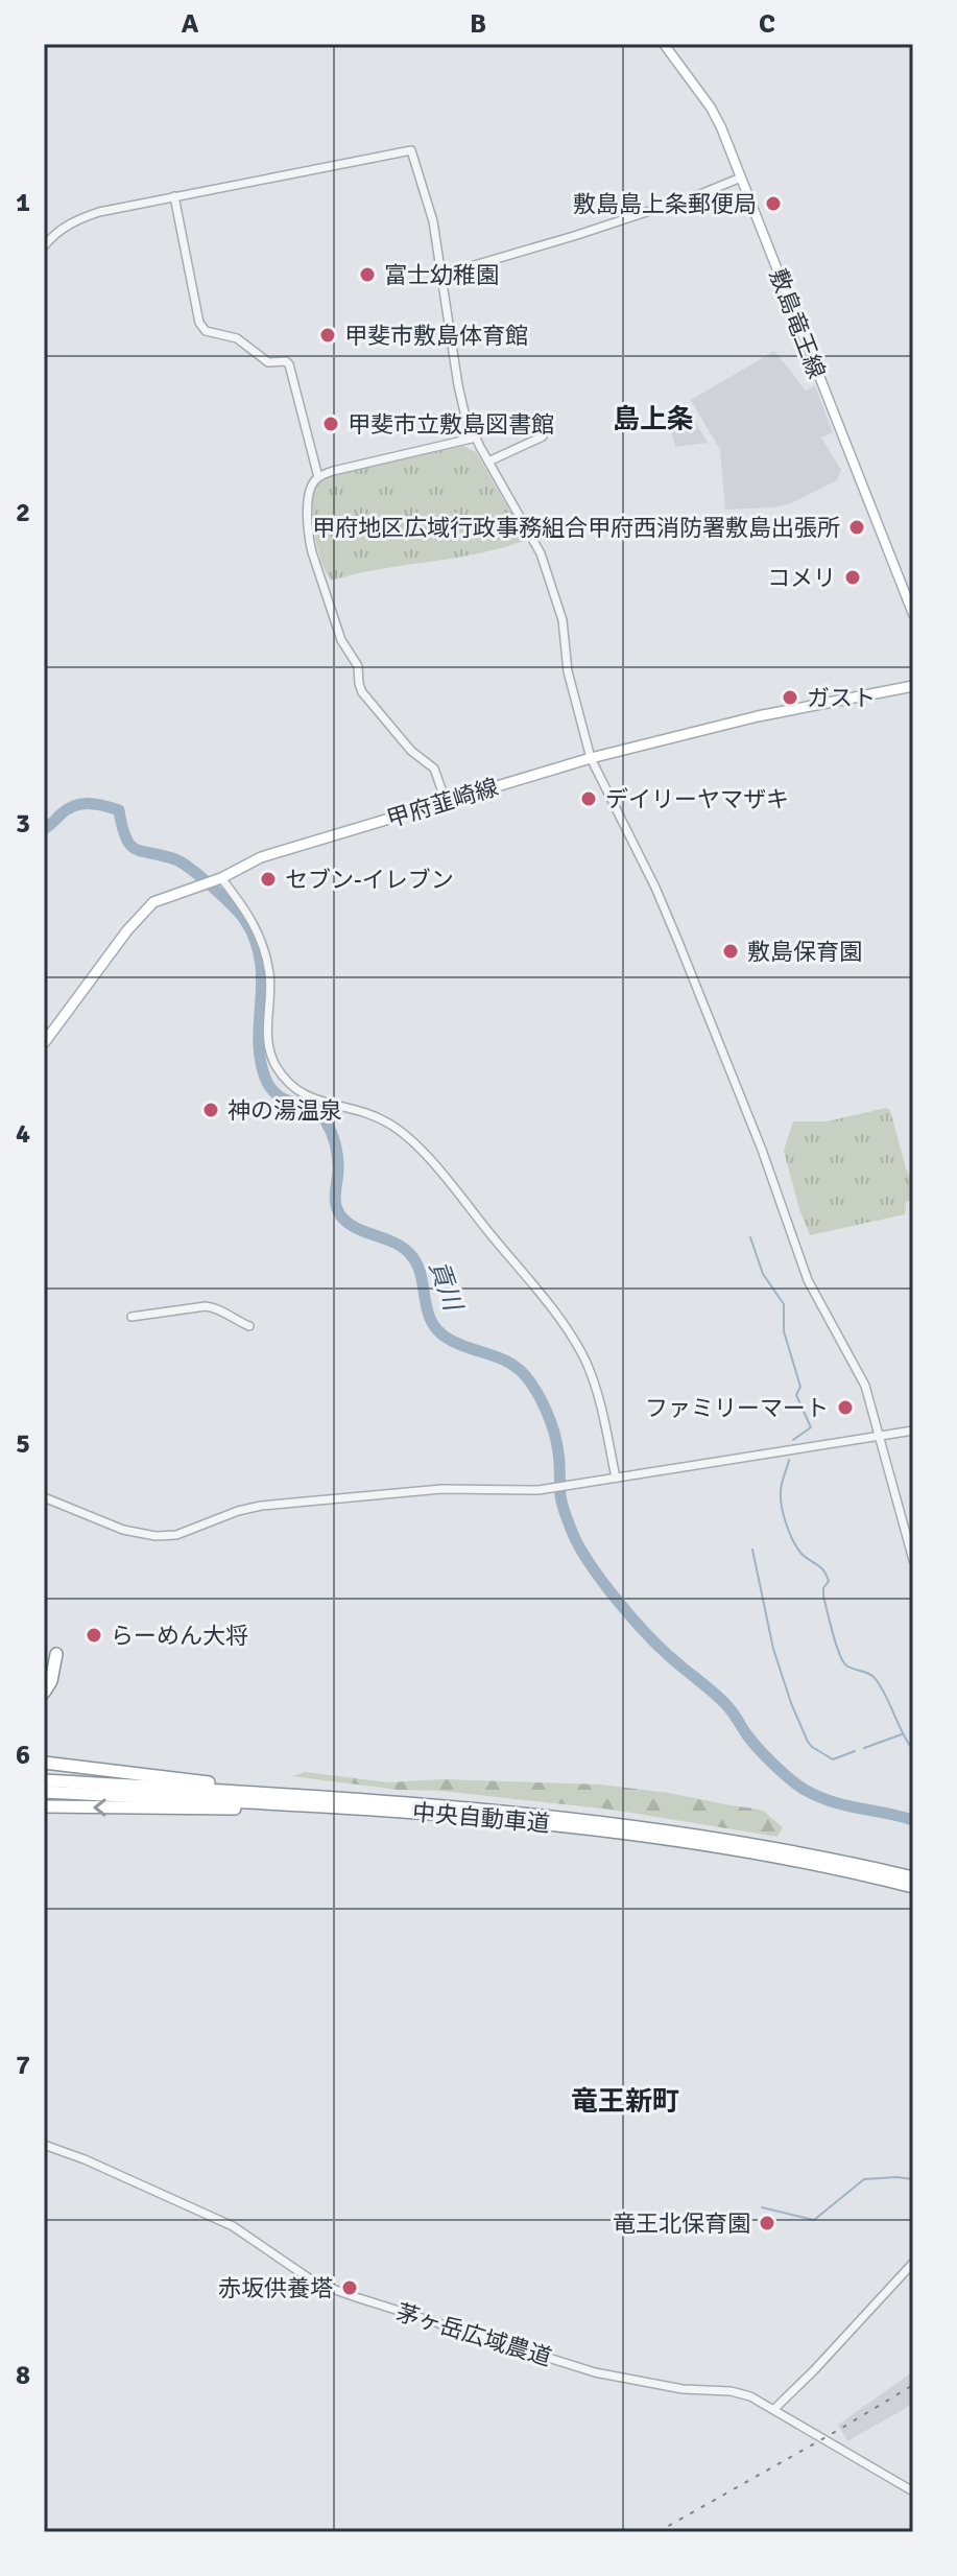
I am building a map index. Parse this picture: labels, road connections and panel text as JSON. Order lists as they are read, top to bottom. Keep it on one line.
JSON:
{"streets":{"highway":["中央自動車道"],"main road":["敷島竜王線","甲府韮崎線"],"street":["茅ヶ岳広域農道"]},"districts":["島上条","竜王新町"],"water":["貢川"],"places":["敷島島上条郵便局","富士幼稚園","甲斐市敷島体育館","甲斐市立敷島図書館","甲府地区広域行政事務組合甲府西消防署敷島出張所","コメリ","ガスト","デイリーヤマザキ","セブン-イレブン","敷島保育園","神の湯温泉","ファミリーマート","らーめん大将","竜王北保育園","赤坂供養塔"],"grid":{"columns":["A","B","C"],"rows":["1","2","3","4","5","6","7","8"]}}
